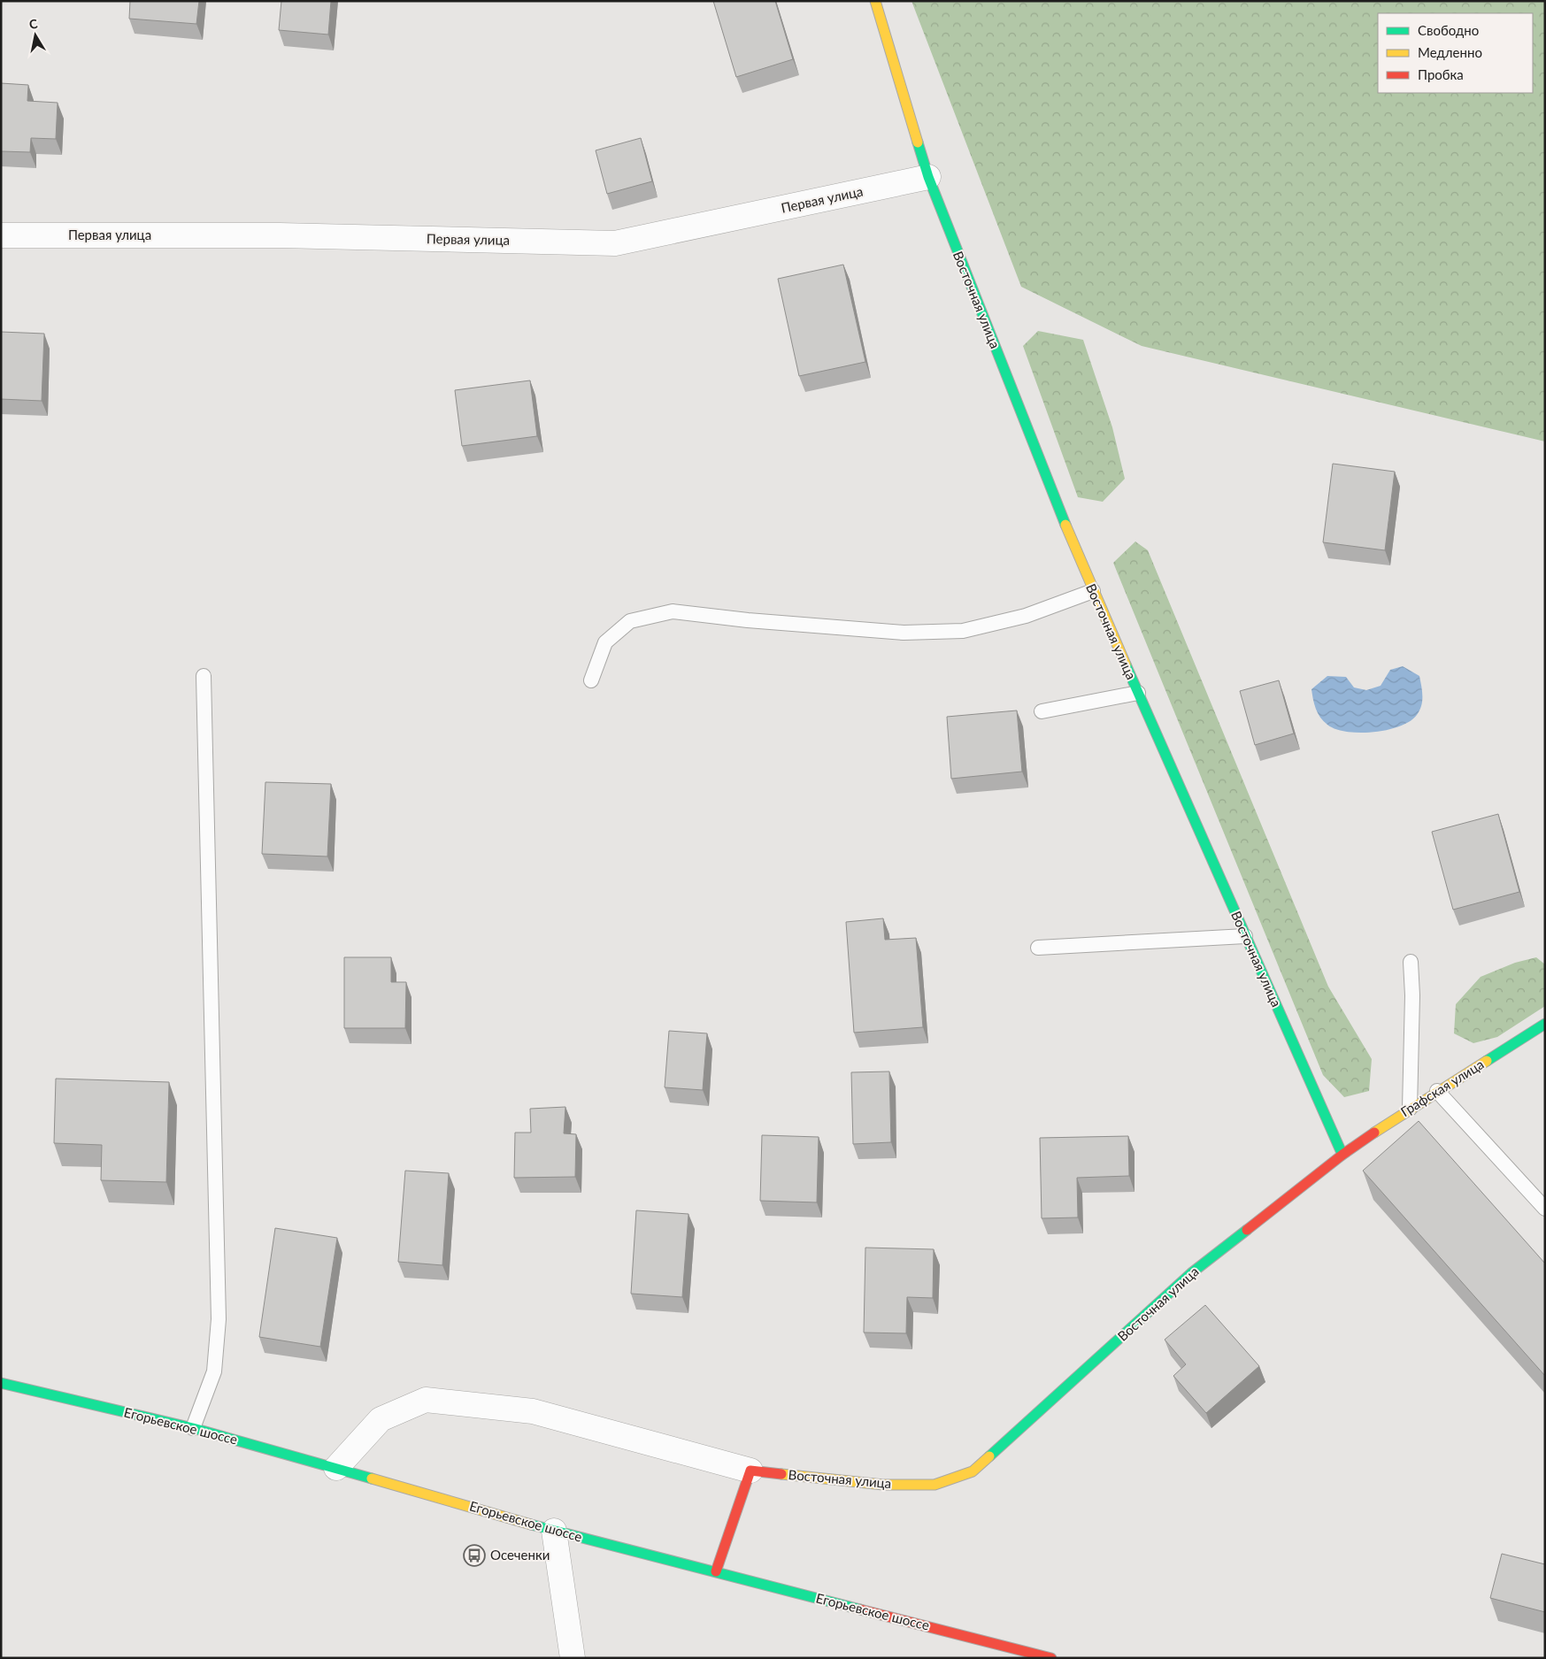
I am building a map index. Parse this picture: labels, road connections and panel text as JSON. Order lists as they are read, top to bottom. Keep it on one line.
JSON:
{"streets":{"street":["Первая улица","Восточная улица","Графская улица","Егорьевское шоссе"]},"crossings":[["Первая улица","Восточная улица"],["Восточная улица","Графская улица"]],"places":{"bus stop":["Осеченки"]},"legend":["Свободно","Медленно","Пробка"],"north":"top"}
